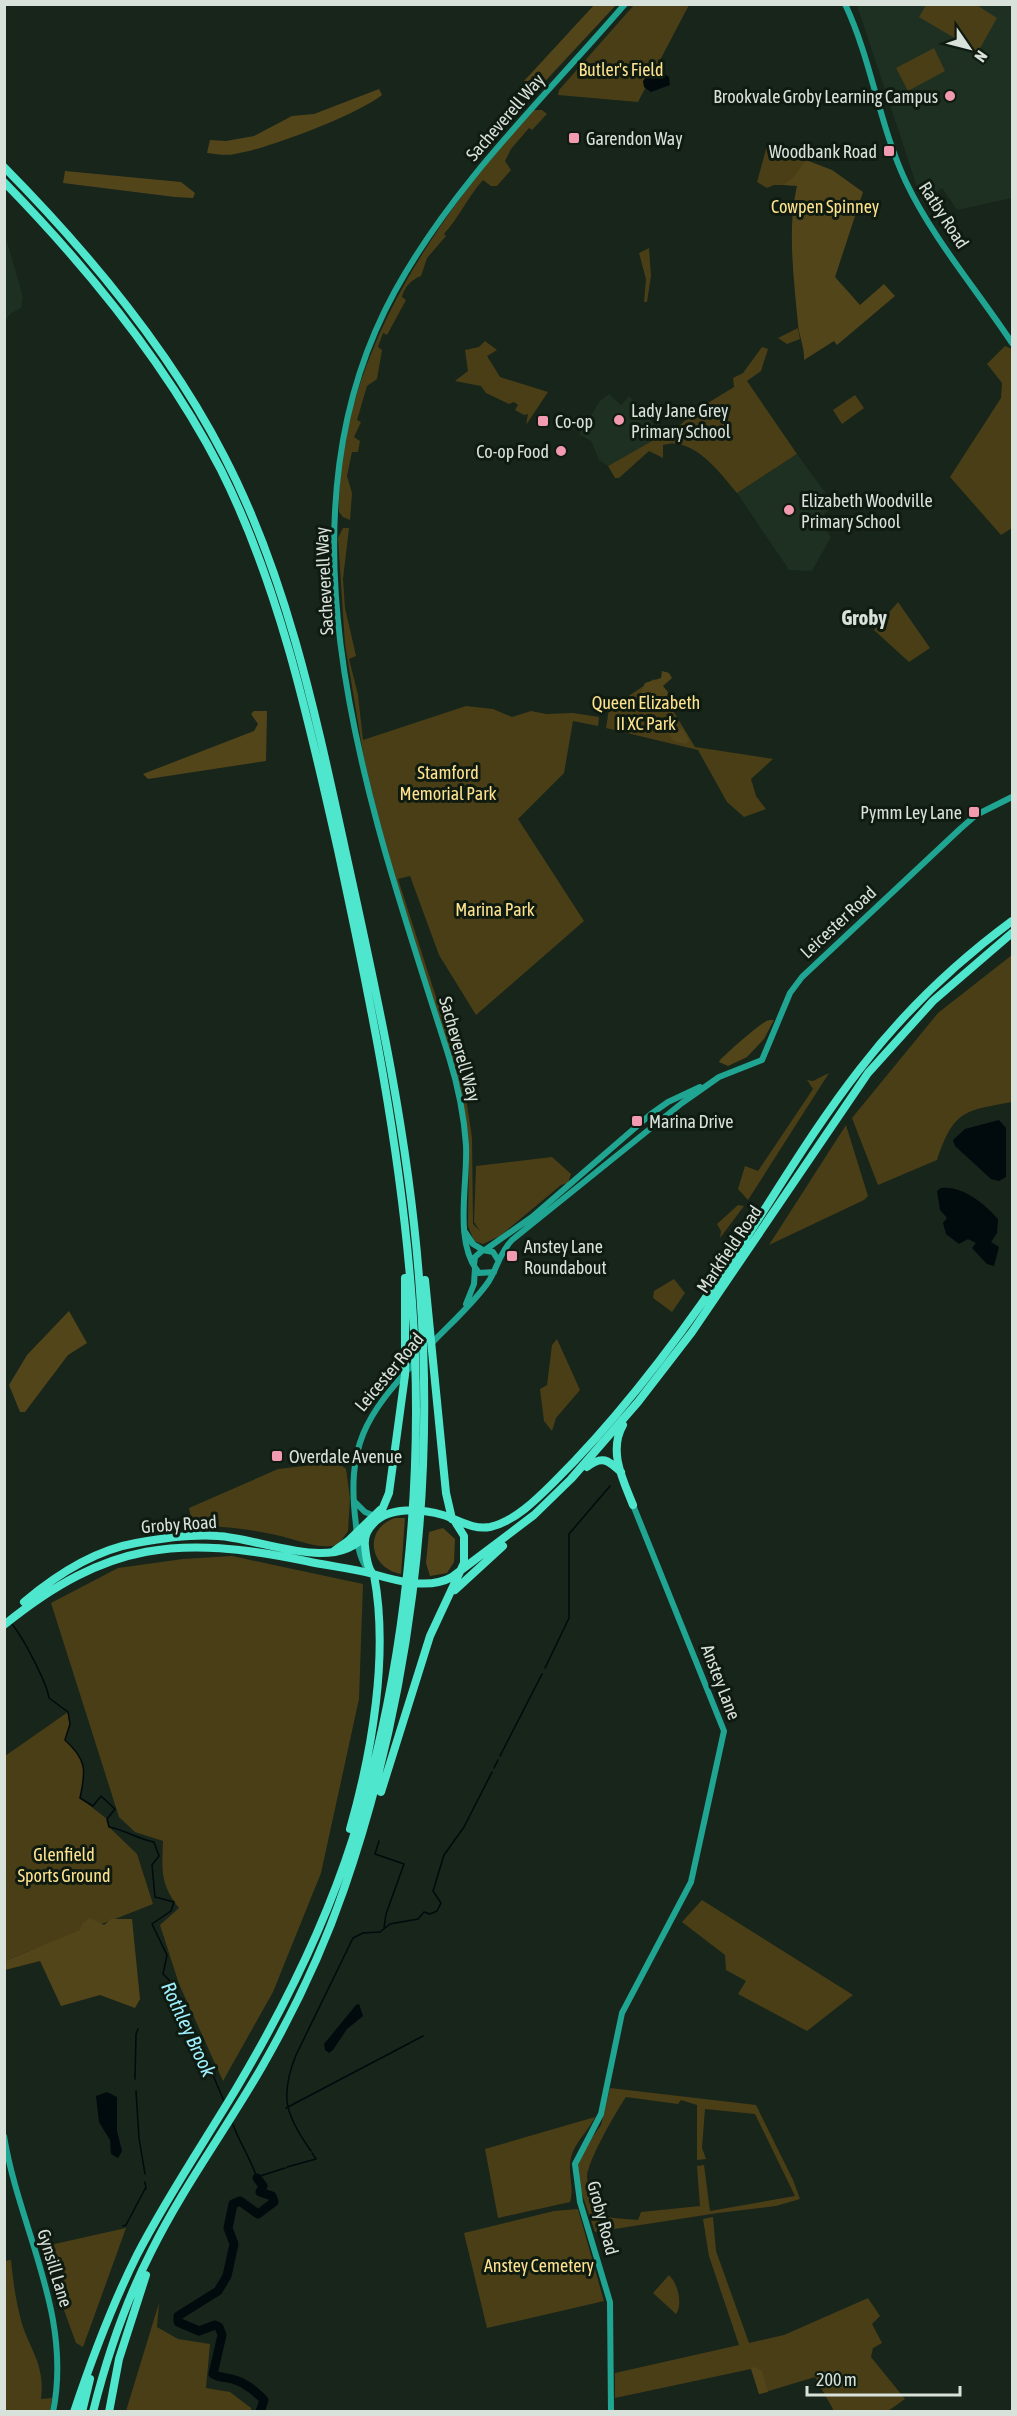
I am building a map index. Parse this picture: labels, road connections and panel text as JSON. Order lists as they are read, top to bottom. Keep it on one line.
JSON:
{"streets":{"highway":["Markfield Road","Groby Road"],"street":["Sacheverell Way","Ratby Road","Leicester Road","Anstey Lane","Gynsill Lane"]},"crossings":[["Sacheverell Way","Leicester Road"],["Leicester Road","Markfield Road"],["Leicester Road","Groby Road"],["Markfield Road","Groby Road"],["Groby Road","Anstey Lane"]],"districts":["Groby"],"water":["Rothley Brook"],"parks":["Butler's Field","Cowpen Spinney","Queen Elizabeth II XC Park","Stamford Memorial Park","Marina Park","Glenfield Sports Ground","Anstey Cemetery"],"places":{"other":["Brookvale Groby Learning Campus","Lady Jane Grey Primary School","Co-op Food","Elizabeth Woodville Primary School"],"transit":["Garendon Way","Woodbank Road","Co-op","Pymm Ley Lane","Marina Drive","Anstey Lane Roundabout","Overdale Avenue"]},"scale_bar":"200 m","north":"bottom right"}
